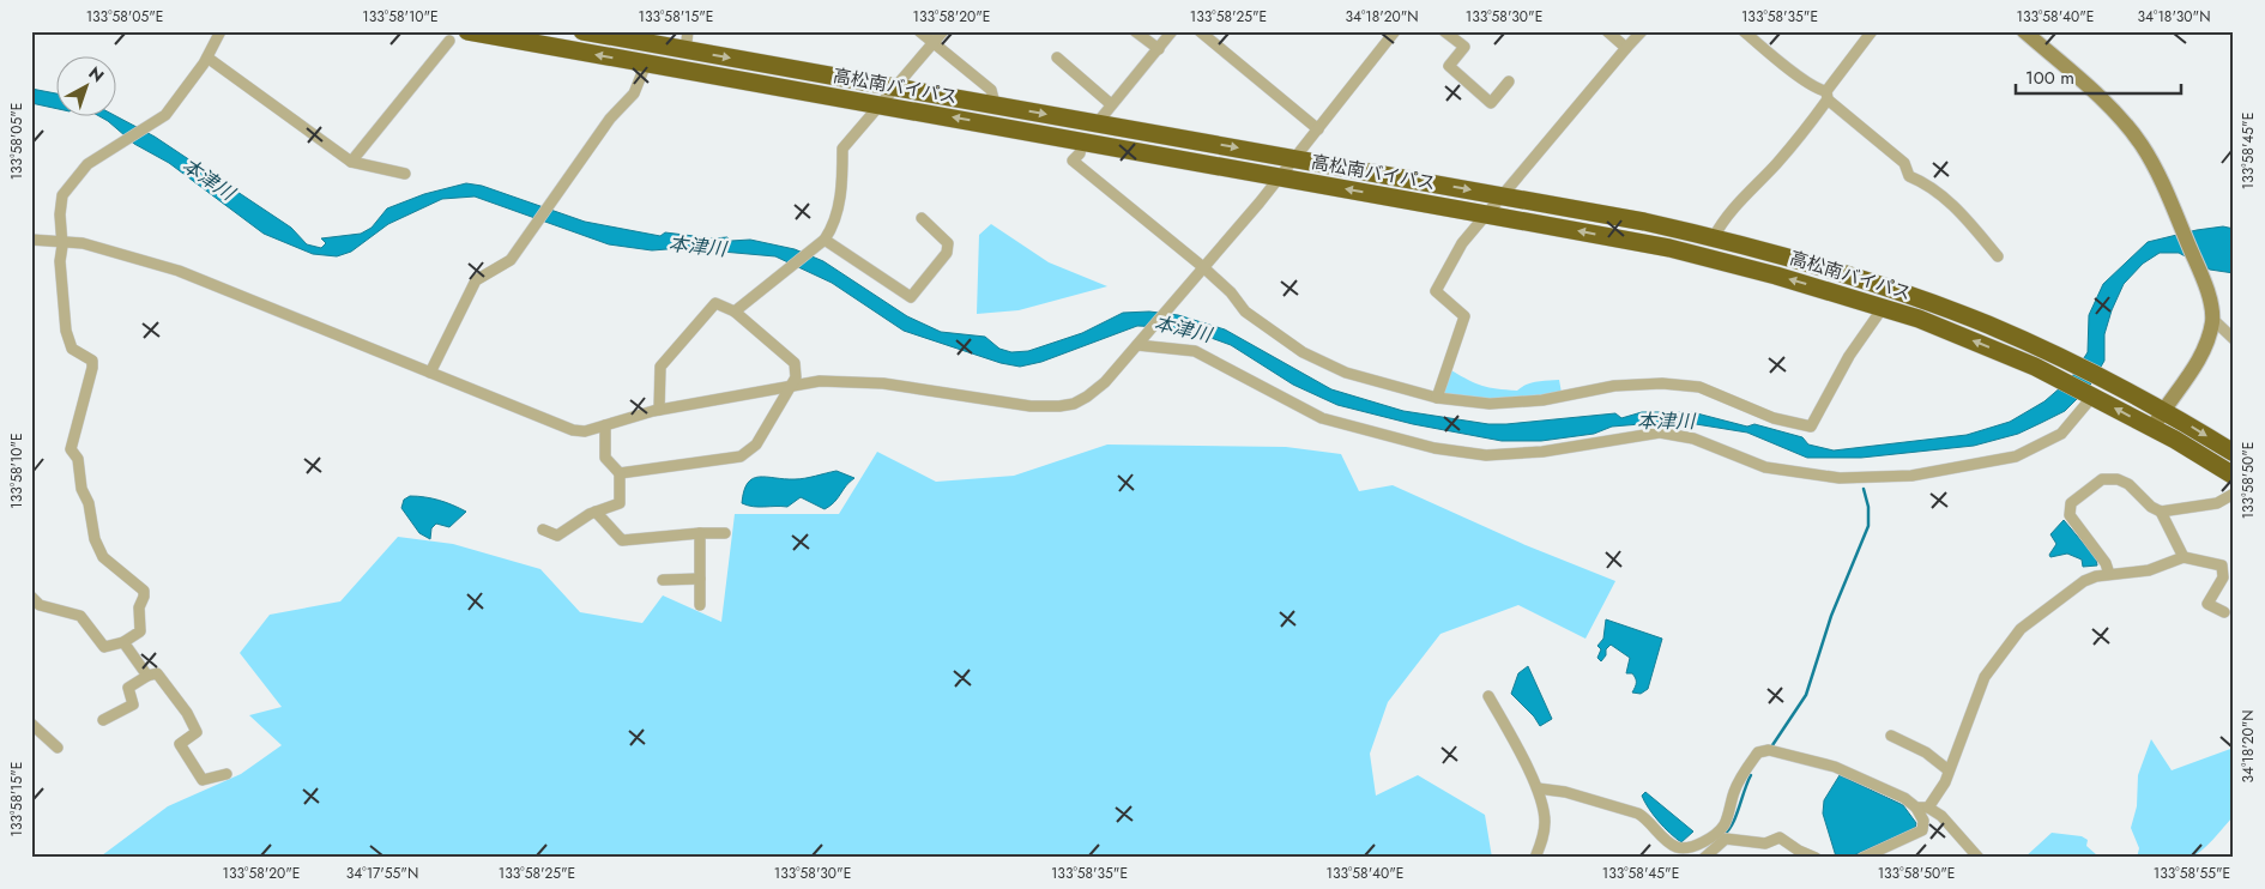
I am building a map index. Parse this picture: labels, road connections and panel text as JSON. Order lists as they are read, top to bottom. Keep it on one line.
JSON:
{"streets":{"highway":["高松南バイパス"]},"water":["本津川"],"scale_bar":"100 m","north":"top right","coordinates":["133°58'05\"E","133°58'10\"E","133°58'15\"E","133°58'20\"E","133°58'25\"E","34°18'20\"N","133°58'30\"E","133°58'35\"E","133°58'40\"E","34°18'30\"N","133°58'45\"E","133°58'50\"E","34°17'55\"N","133°58'55\"E"]}
